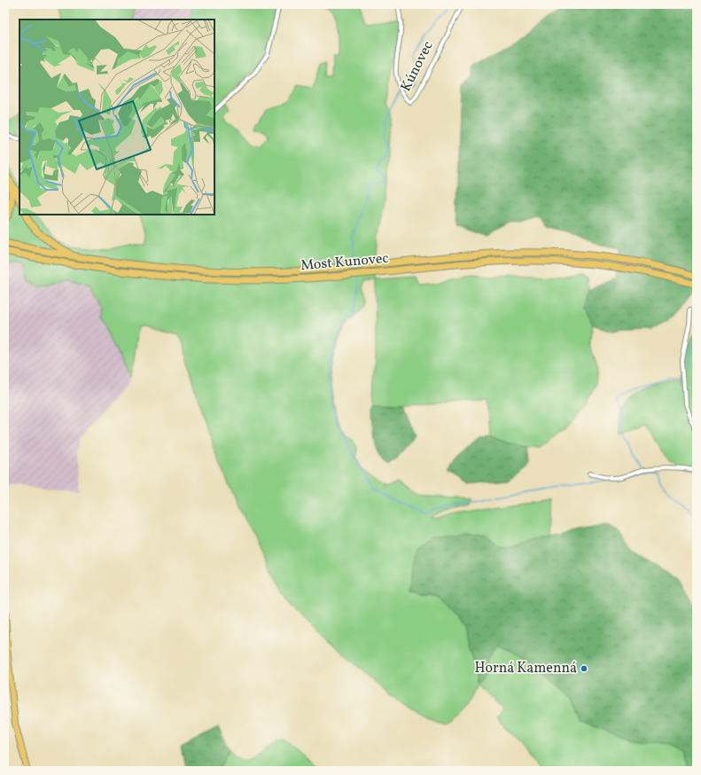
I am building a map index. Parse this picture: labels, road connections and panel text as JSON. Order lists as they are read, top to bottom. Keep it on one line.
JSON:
{"streets":{"highway":["Most Kunovec"],"street":["Kúnovec"]},"places":["Horná Kamenná"]}
